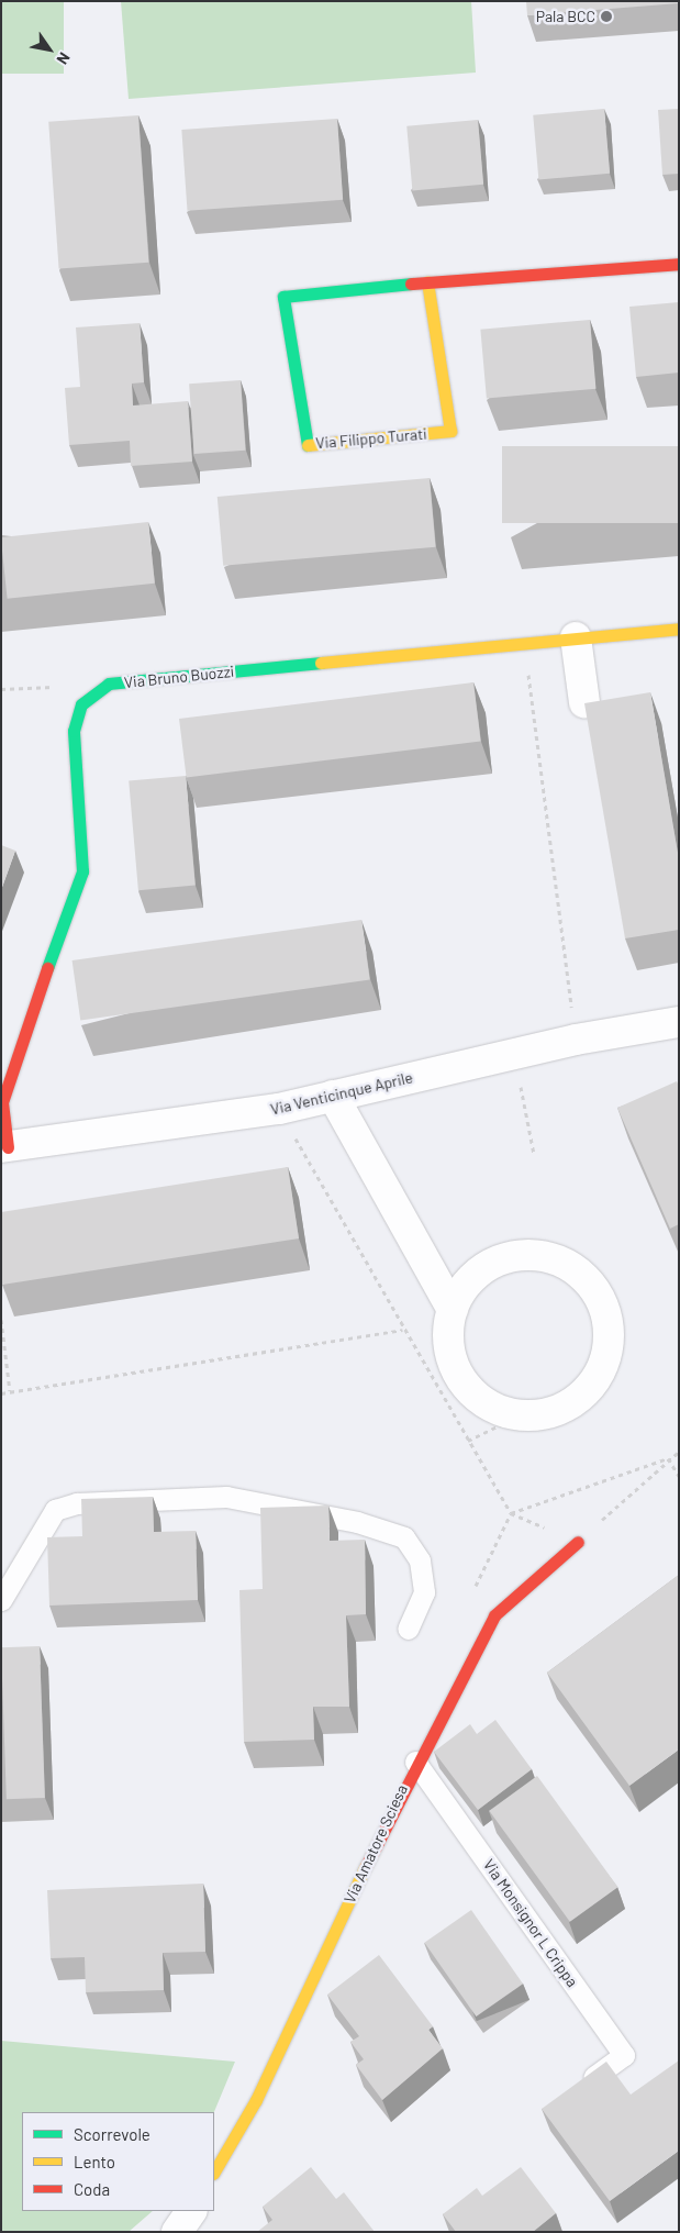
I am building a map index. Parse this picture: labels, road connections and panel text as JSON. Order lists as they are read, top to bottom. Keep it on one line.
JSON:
{"streets":{"street":["Via Filippo Turati","Via Bruno Buozzi","Via Venticinque Aprile","Via Amatore Sciesa"],"lane":["Via Monsignor L Crippa"]},"crossings":[["Via Bruno Buozzi","Via Venticinque Aprile"],["Via Amatore Sciesa","Via Monsignor L Crippa"]],"places":["Pala BCC"],"legend":["Scorrevole","Lento","Coda"],"north":"bottom right"}
